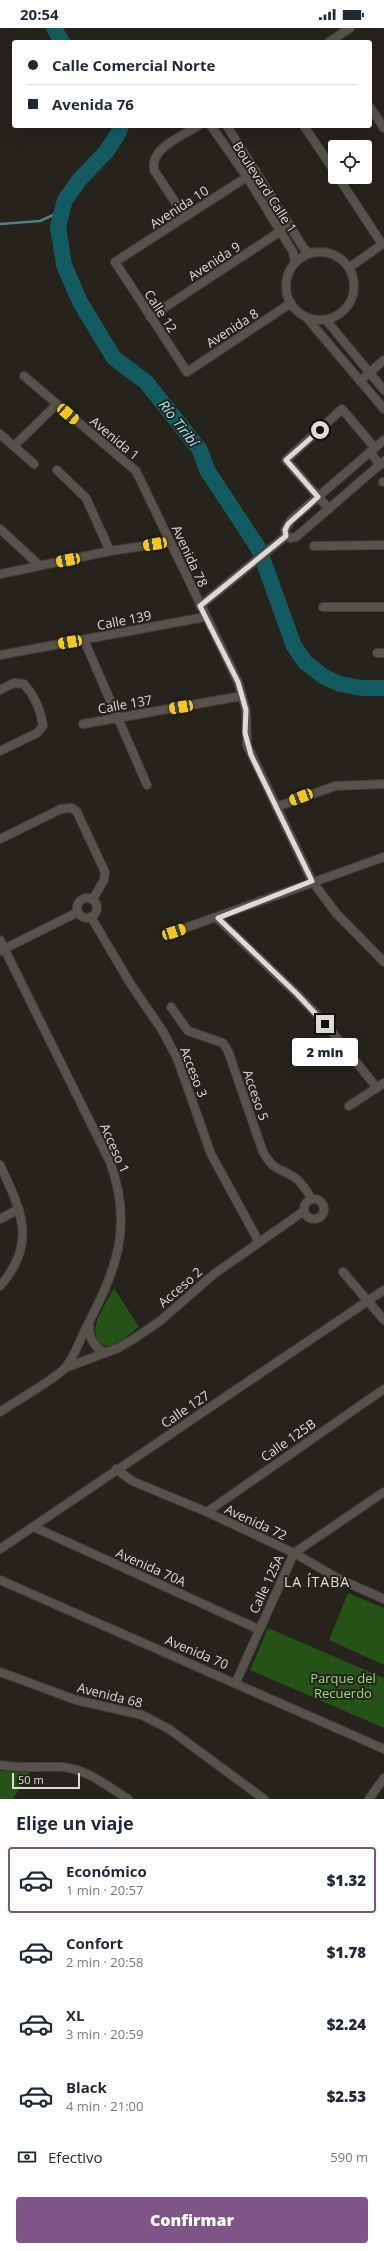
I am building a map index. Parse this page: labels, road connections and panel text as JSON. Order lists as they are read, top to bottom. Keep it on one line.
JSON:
{"streets":{"street":["Boulevard Calle 1","Avenida 10","Avenida 9","Calle 12","Avenida 8","Avenida 1","Avenida 78","Calle 139","Calle 137","Acceso 3","Acceso 5","Acceso 1","Acceso 2","Calle 127","Calle 125B","Avenida 72","Avenida 70A","Calle 125A","Avenida 70","Avenida 68"]},"crossings":[["Boulevard Calle 1","Avenida 10"],["Boulevard Calle 1","Avenida 9"],["Boulevard Calle 1","Avenida 8"],["Avenida 10","Calle 12"],["Avenida 9","Calle 12"],["Calle 12","Avenida 8"],["Avenida 1","Avenida 78"],["Avenida 78","Calle 139"],["Avenida 78","Calle 137"],["Acceso 3","Acceso 2"],["Acceso 5","Acceso 2"],["Acceso 1","Acceso 2"],["Calle 127","Avenida 72"],["Calle 127","Avenida 70A"],["Calle 125B","Avenida 72"],["Avenida 72","Calle 125A"],["Avenida 70A","Calle 125A"],["Calle 125A","Avenida 70"]],"districts":["LA ÍTABA"],"water":["Río Tiribí"],"parks":["Parque del Recuerdo"],"scale_bar":"50 m","page":{"status":"20:54","banner":["Calle Comercial Norte","Avenida 76"],"bubble":"2 min","scale":"50 m","heading":"Elige un viaje","list":[{"name":"Económico","note":"1 min · 20:57","value":"$1.32"},{"name":"Confort","note":"2 min · 20:58","value":"$1.78"},{"name":"XL","note":"3 min · 20:59","value":"$2.24"},{"name":"Black","note":"4 min · 21:00","value":"$2.53"}],"pay":["Efectivo","590 m"],"buttons":"Confirmar"}}
